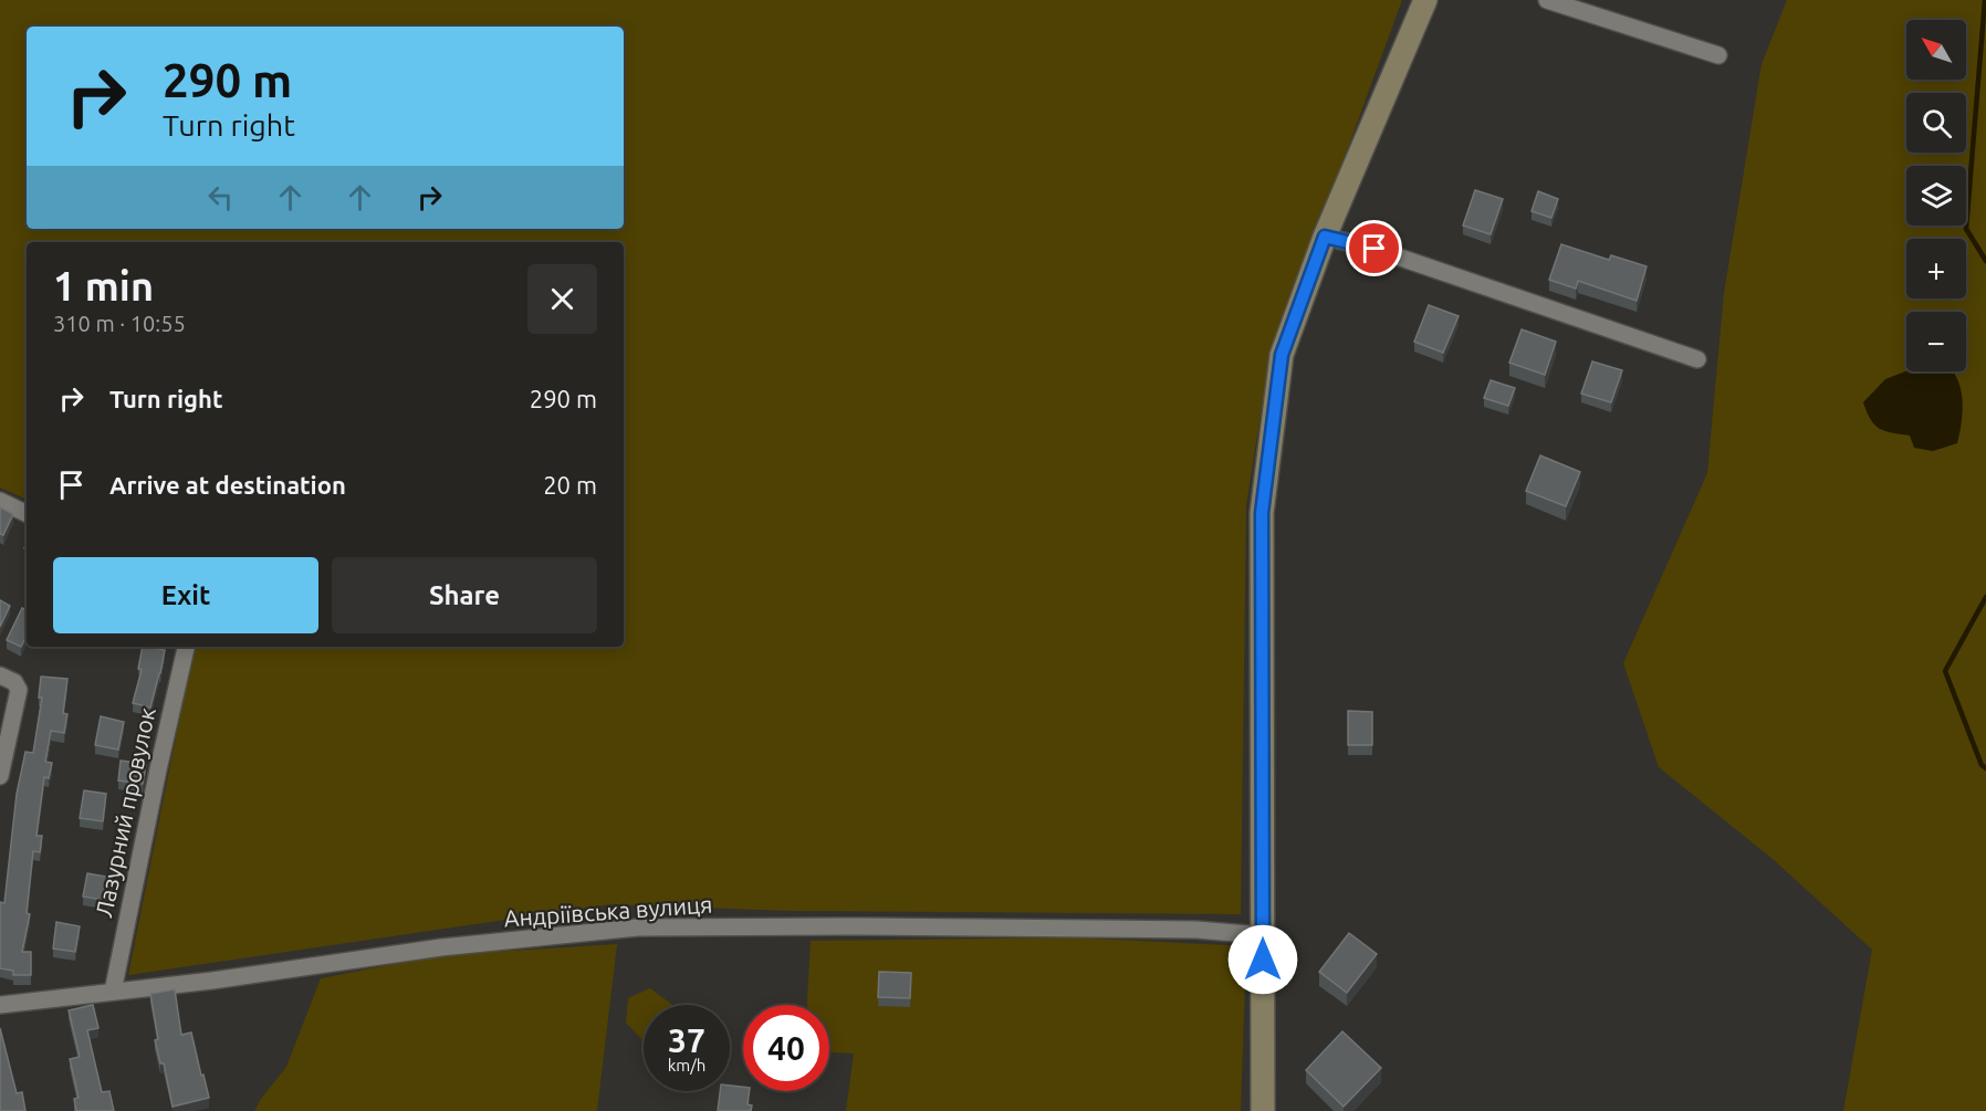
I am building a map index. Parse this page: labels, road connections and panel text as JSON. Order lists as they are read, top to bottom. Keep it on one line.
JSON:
{"streets":{"street":["Лазурний провулок","Андріївська вулиця"]},"crossings":[["Лазурний провулок","Андріївська вулиця"]],"north":"top left","page":{"map_buttons":["+","−"],"turn":["290 m","Turn right"],"heading":["1 min","310 m · 10:55"],"list":[{"name":"Turn right","value":"290 m"},{"name":"Arrive at destination","value":"20 m"}],"buttons":["Exit","Share"],"speed":"37 km/h","limit":"40"}}
